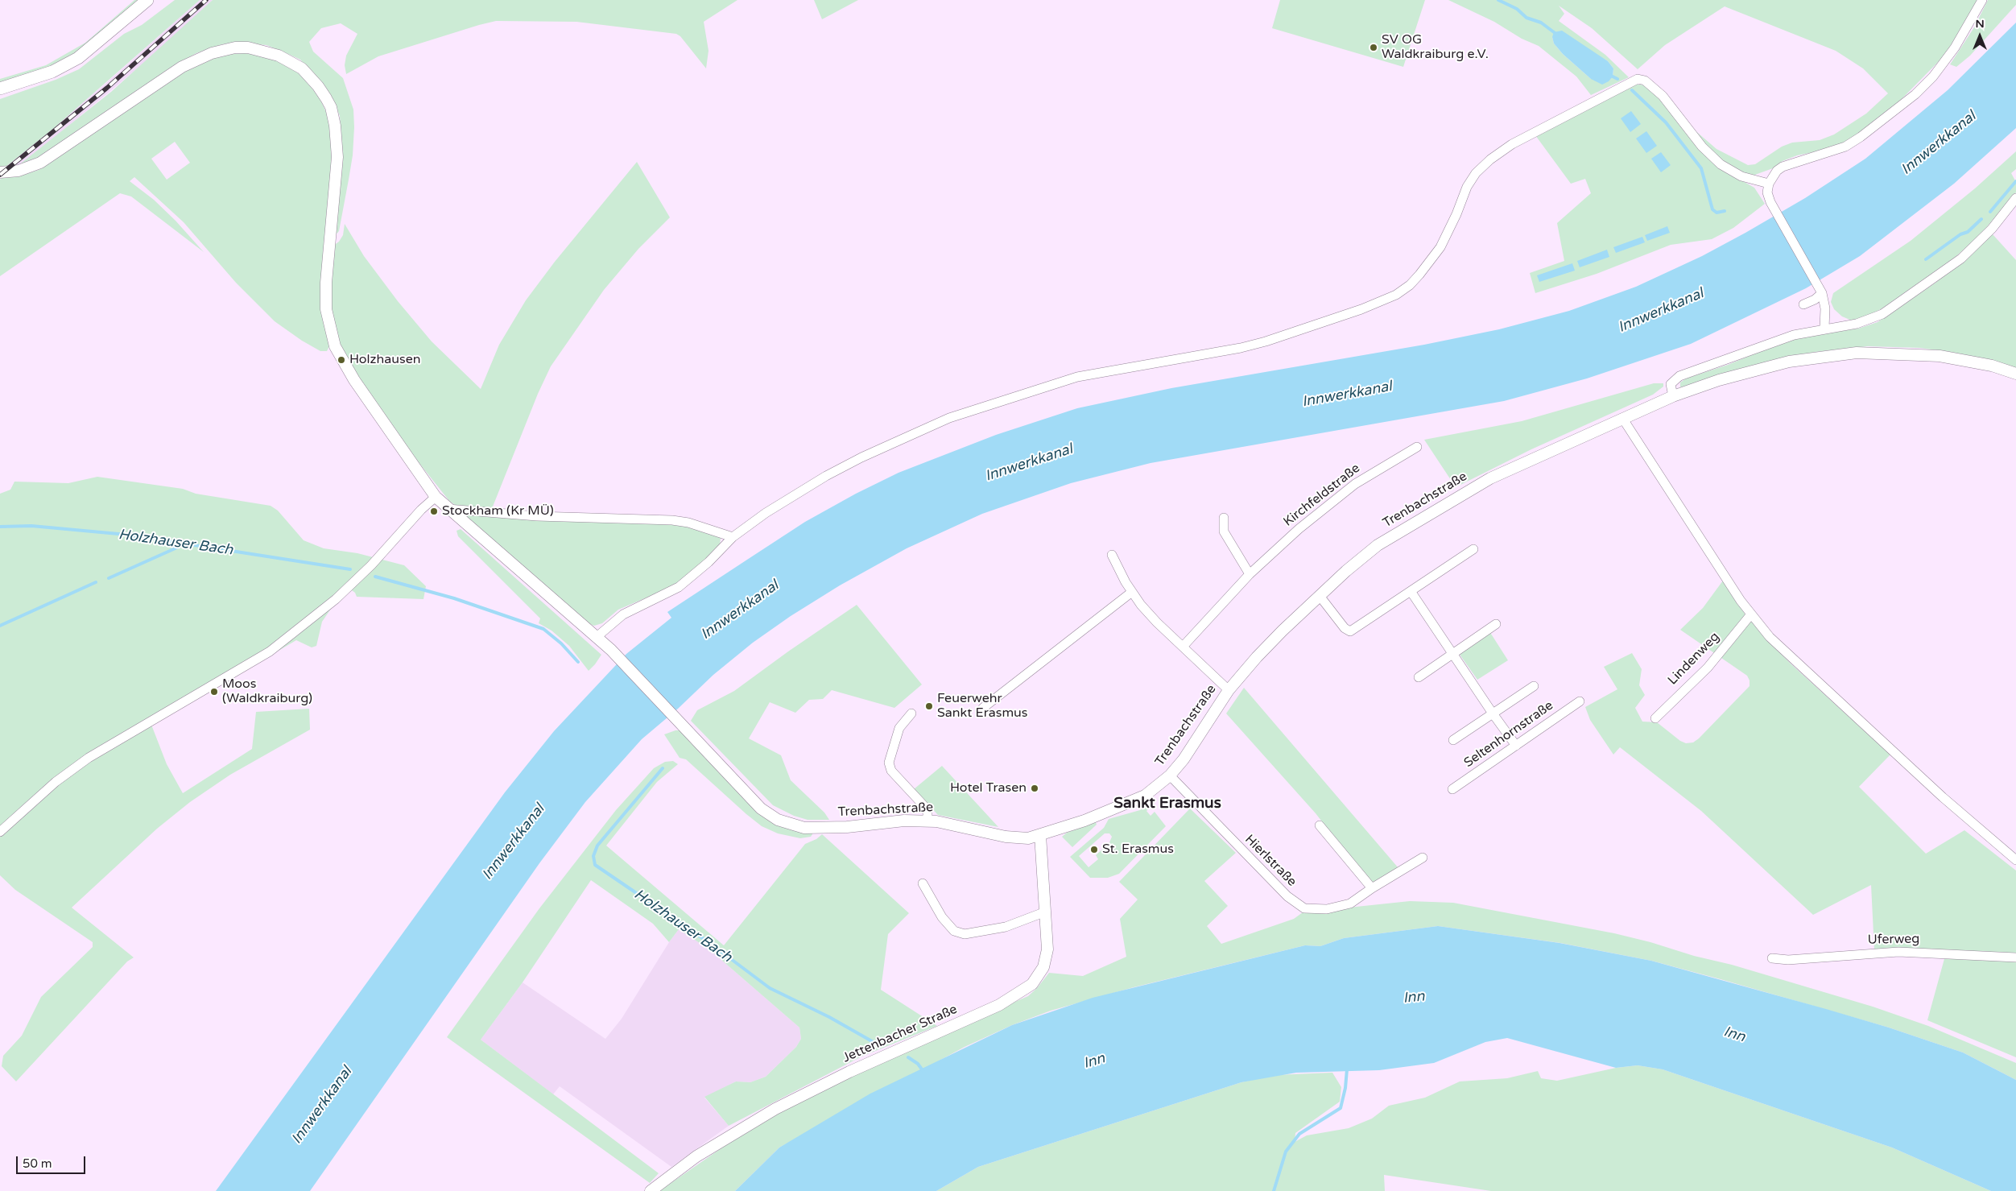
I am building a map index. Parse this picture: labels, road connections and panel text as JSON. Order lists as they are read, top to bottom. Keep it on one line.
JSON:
{"streets":{"street":["Kirchfeldstraße","Trenbachstraße","Lindenweg","Seltenhornstraße","Hierlstraße","Uferweg","Jettenbacher Straße"]},"crossings":[["Trenbachstraße","Hierlstraße"],["Trenbachstraße","Jettenbacher Straße"]],"districts":["Sankt Erasmus"],"water":["Innwerkkanal","Holzhauser Bach","Inn"],"places":["SV OG Waldkraiburg e.V.","Holzhausen","Stockham (Kr MÜ)","Moos (Waldkraiburg)","Feuerwehr Sankt Erasmus","Hotel Trasen","St. Erasmus"],"scale_bar":"50 m","north":"top"}
